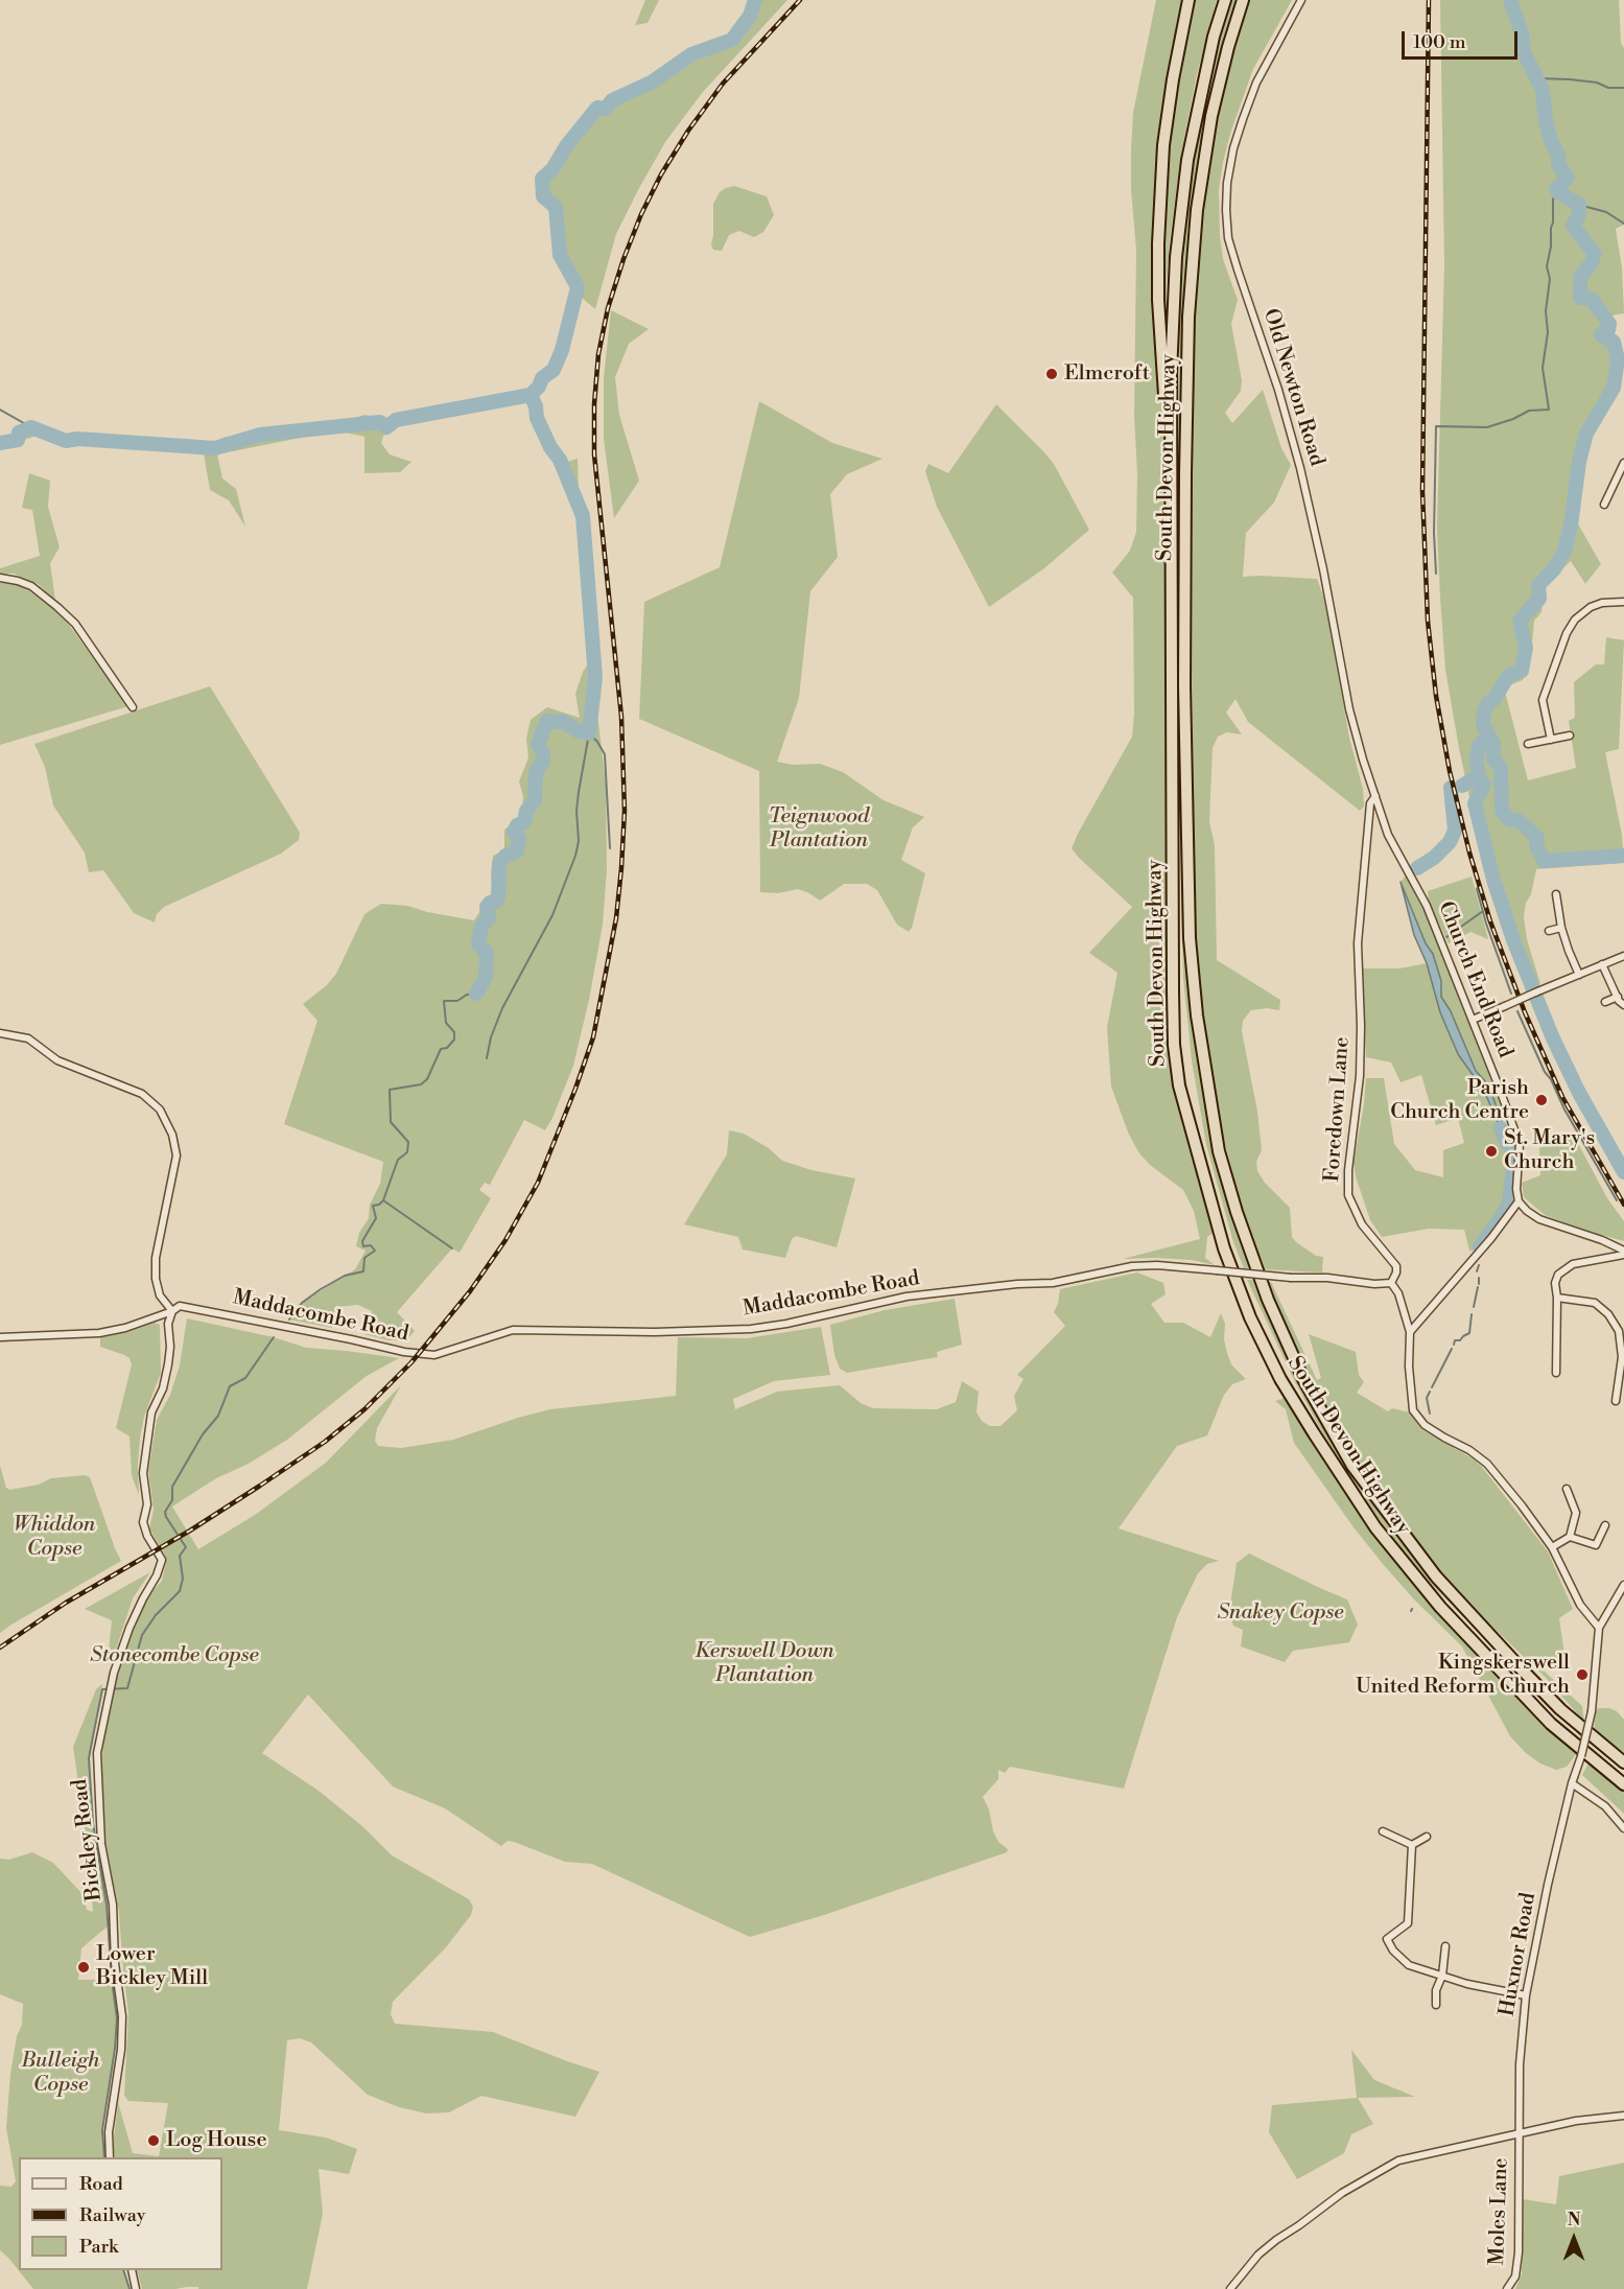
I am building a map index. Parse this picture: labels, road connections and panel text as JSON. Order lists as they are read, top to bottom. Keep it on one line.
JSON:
{"streets":{"highway":["South Devon Highway"],"street":["Old Newton Road","Church End Road","Foredown Lane","Maddacombe Road","Bickley Road","Huxnor Road","Moles Lane"]},"crossings":[["Old Newton Road","Church End Road"],["Old Newton Road","Foredown Lane"],["Church End Road","Foredown Lane"],["Foredown Lane","Maddacombe Road"],["Foredown Lane","Huxnor Road"],["Maddacombe Road","Bickley Road"],["Huxnor Road","Moles Lane"]],"parks":["Teignwood Plantation","Whiddon Copse","Snakey Copse","Kerswell Down Plantation","Stonecombe Copse","Bulleigh Copse"],"places":["Elmcroft","Parish Church Centre","St. Mary's Church","Kingskerswell United Reform Church","Lower Bickley Mill","Log House"],"legend":["Road","Railway","Park"],"scale_bar":"100 m","north":"top"}
